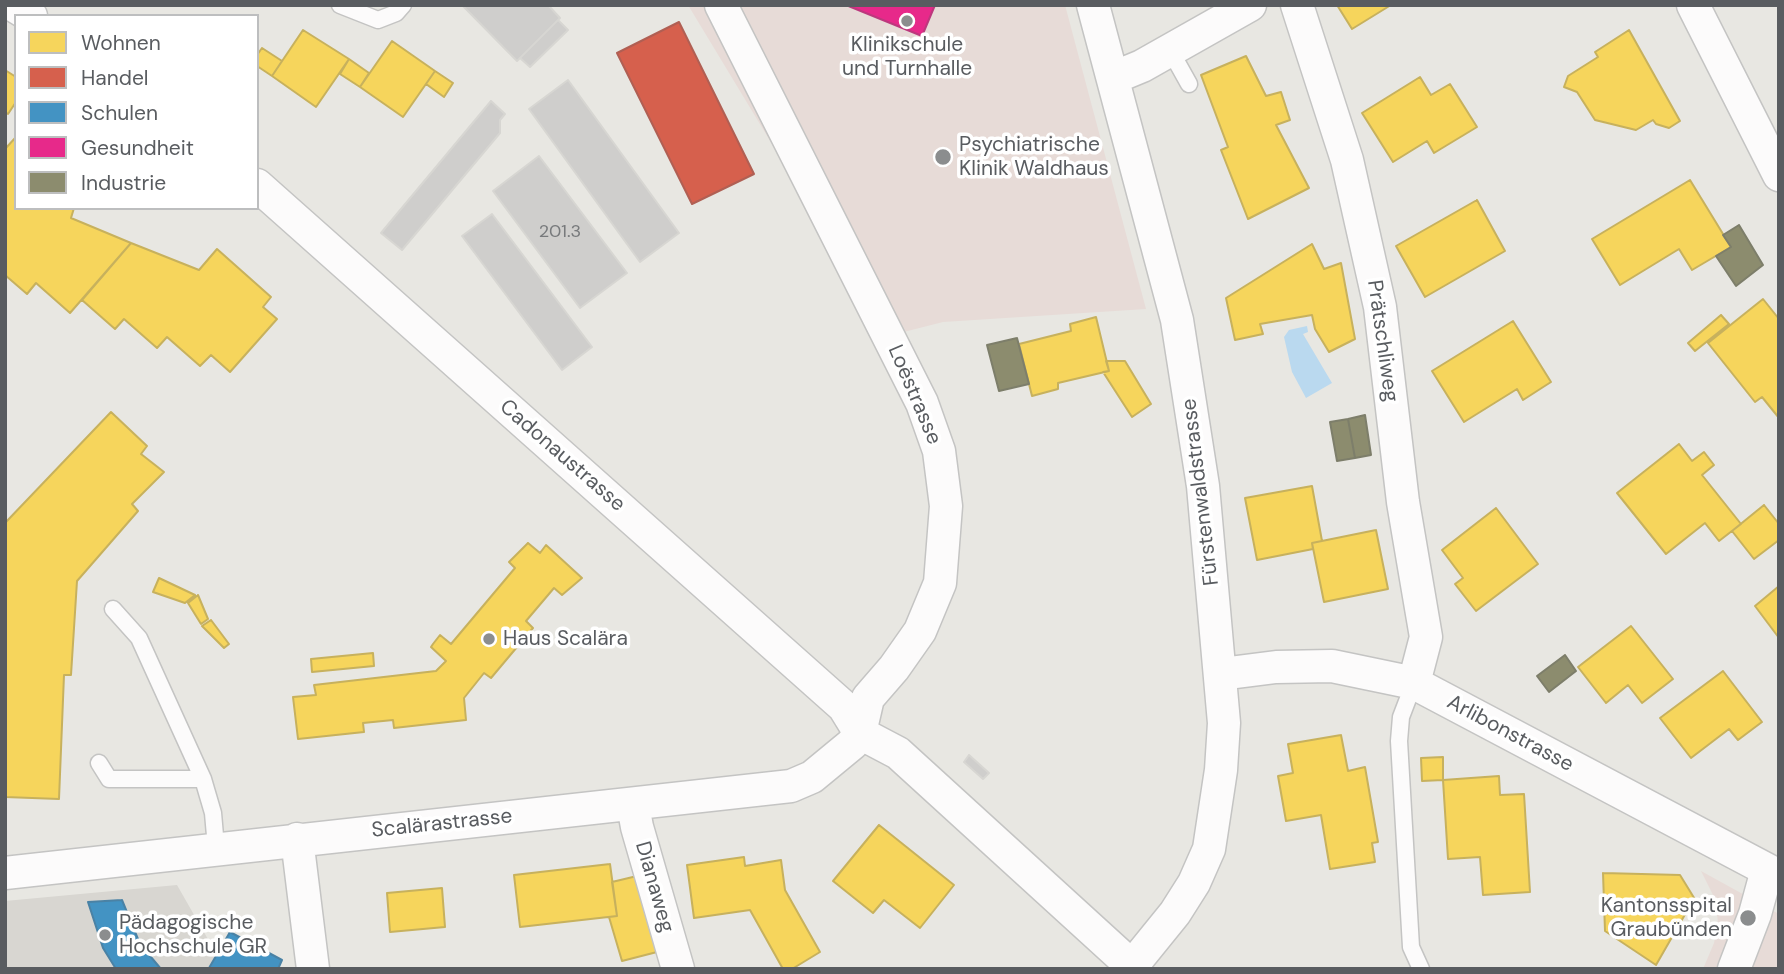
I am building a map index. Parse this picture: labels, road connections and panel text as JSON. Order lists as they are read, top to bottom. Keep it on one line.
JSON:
{"streets":{"street":["Prätschliweg","Loëstrasse","Cadonaustrasse","Fürstenwaldstrasse","Arlibonstrasse","Scalärastrasse","Dianaweg"]},"crossings":[["Prätschliweg","Arlibonstrasse"],["Loëstrasse","Cadonaustrasse"],["Loëstrasse","Scalärastrasse"],["Cadonaustrasse","Scalärastrasse"],["Fürstenwaldstrasse","Arlibonstrasse"],["Scalärastrasse","Dianaweg"]],"places":["Klinikschule und Turnhalle","Psychiatrische Klinik Waldhaus","Haus Scalära","Kantonsspital Graubünden","Pädagogische Hochschule GR"],"house_numbers":["201.3"],"legend":["Wohnen","Handel","Schulen","Gesundheit","Industrie"]}
